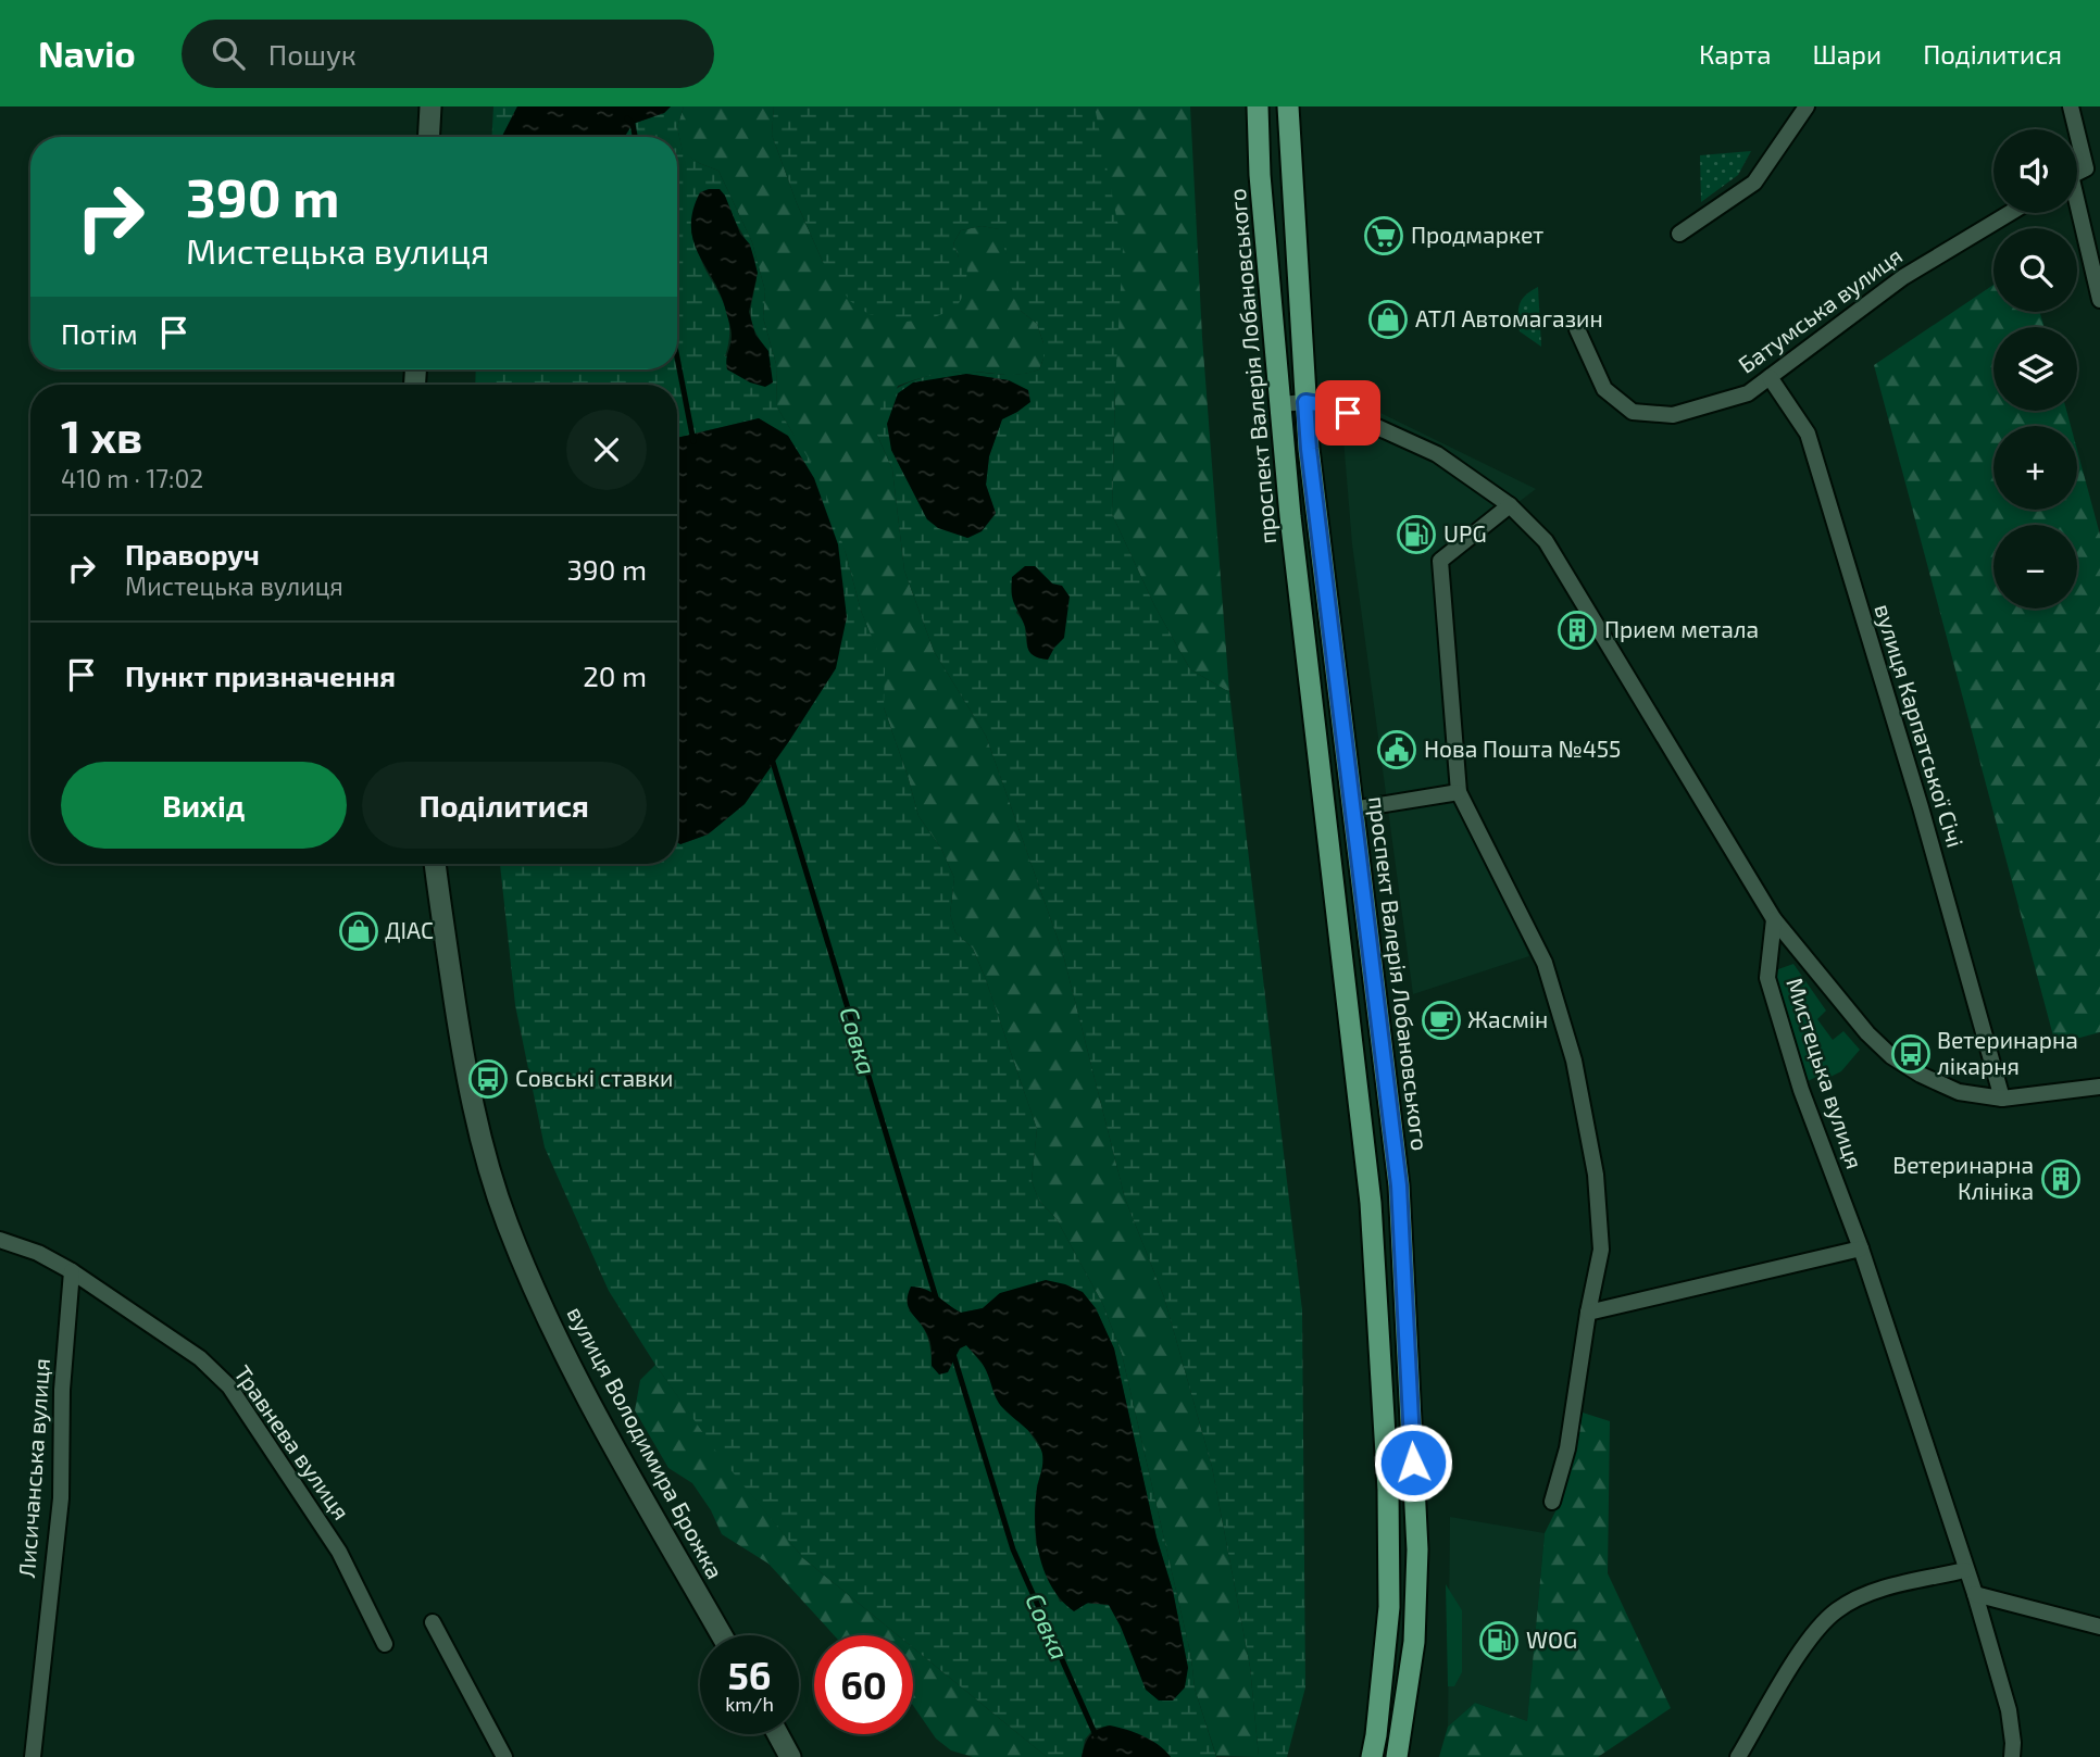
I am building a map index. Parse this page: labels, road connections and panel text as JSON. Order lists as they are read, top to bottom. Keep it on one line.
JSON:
{"streets":{"main road":["проспект Валерія Лобановського","вулиця Володимира Брожка"],"street":["Батумська вулиця","вулиця Карпатської Січі","Мистецька вулиця","Травнева вулиця","Лисичанська вулиця"]},"crossings":[["Батумська вулиця","вулиця Карпатської Січі"],["Травнева вулиця","Лисичанська вулиця"]],"water":["Совка"],"places":{"supermarket":["Продмаркет"],"shop":["АТЛ Автомагазин","ДІАС"],"fuel station":["UPG","WOG"],"building":["Прием метала","Ветеринарна Клініка"],"public building":["Нова Пошта №455"],"cafe":["Жасмін"],"bus stop":["Ветеринарна лікарня","Совські ставки"]},"page":{"header":"Navio","search":"Пошук","nav":["Карта","Шари","Поділитися"],"map_buttons":["+","−"],"turn":["390 m","Мистецька вулиця"],"then":"Потім","heading":["1 хв","410 m · 17:02"],"list":[{"name":"Праворуч","note":"Мистецька вулиця","value":"390 m"},{"name":"Пункт призначення","value":"20 m"}],"buttons":["Вихід","Поділитися"],"speed":"56 km/h","limit":"60"}}
